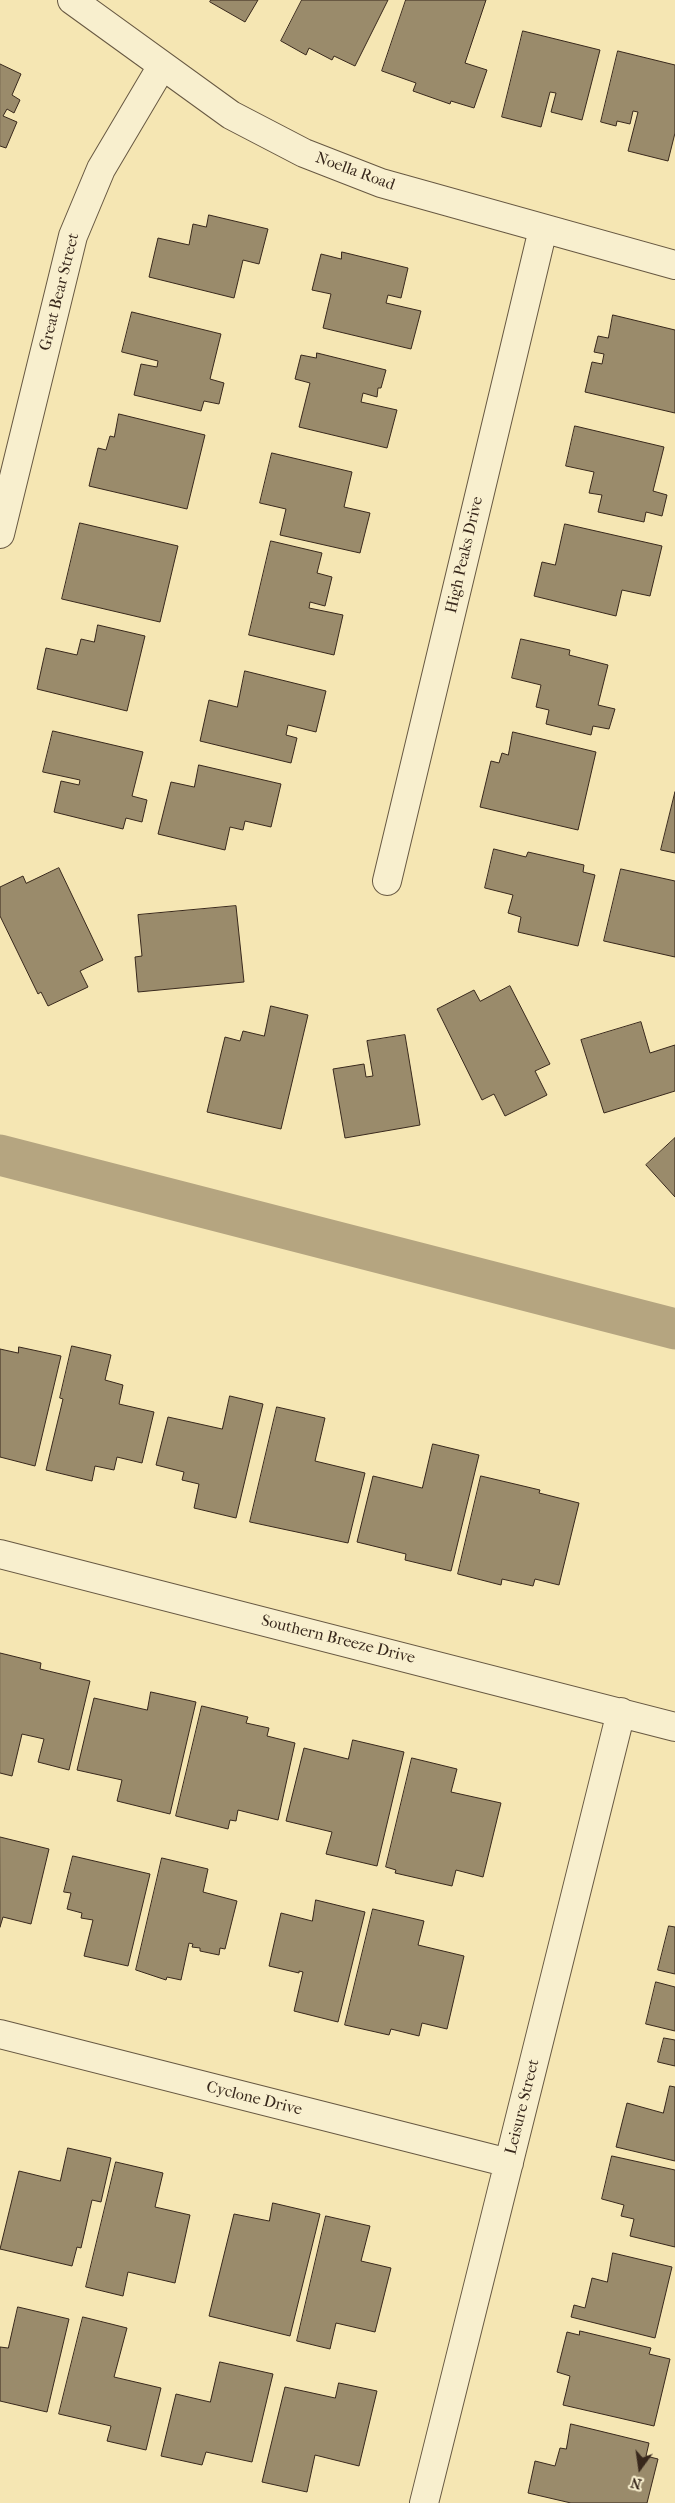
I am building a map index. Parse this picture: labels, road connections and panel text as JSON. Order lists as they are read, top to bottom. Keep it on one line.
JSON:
{"streets":{"street":["Noella Road","Great Bear Street","High Peaks Drive","Southern Breeze Drive","Cyclone Drive","Leisure Street"]},"crossings":[["Noella Road","Great Bear Street"],["Noella Road","High Peaks Drive"],["Southern Breeze Drive","Leisure Street"],["Cyclone Drive","Leisure Street"]],"north":"bottom"}
